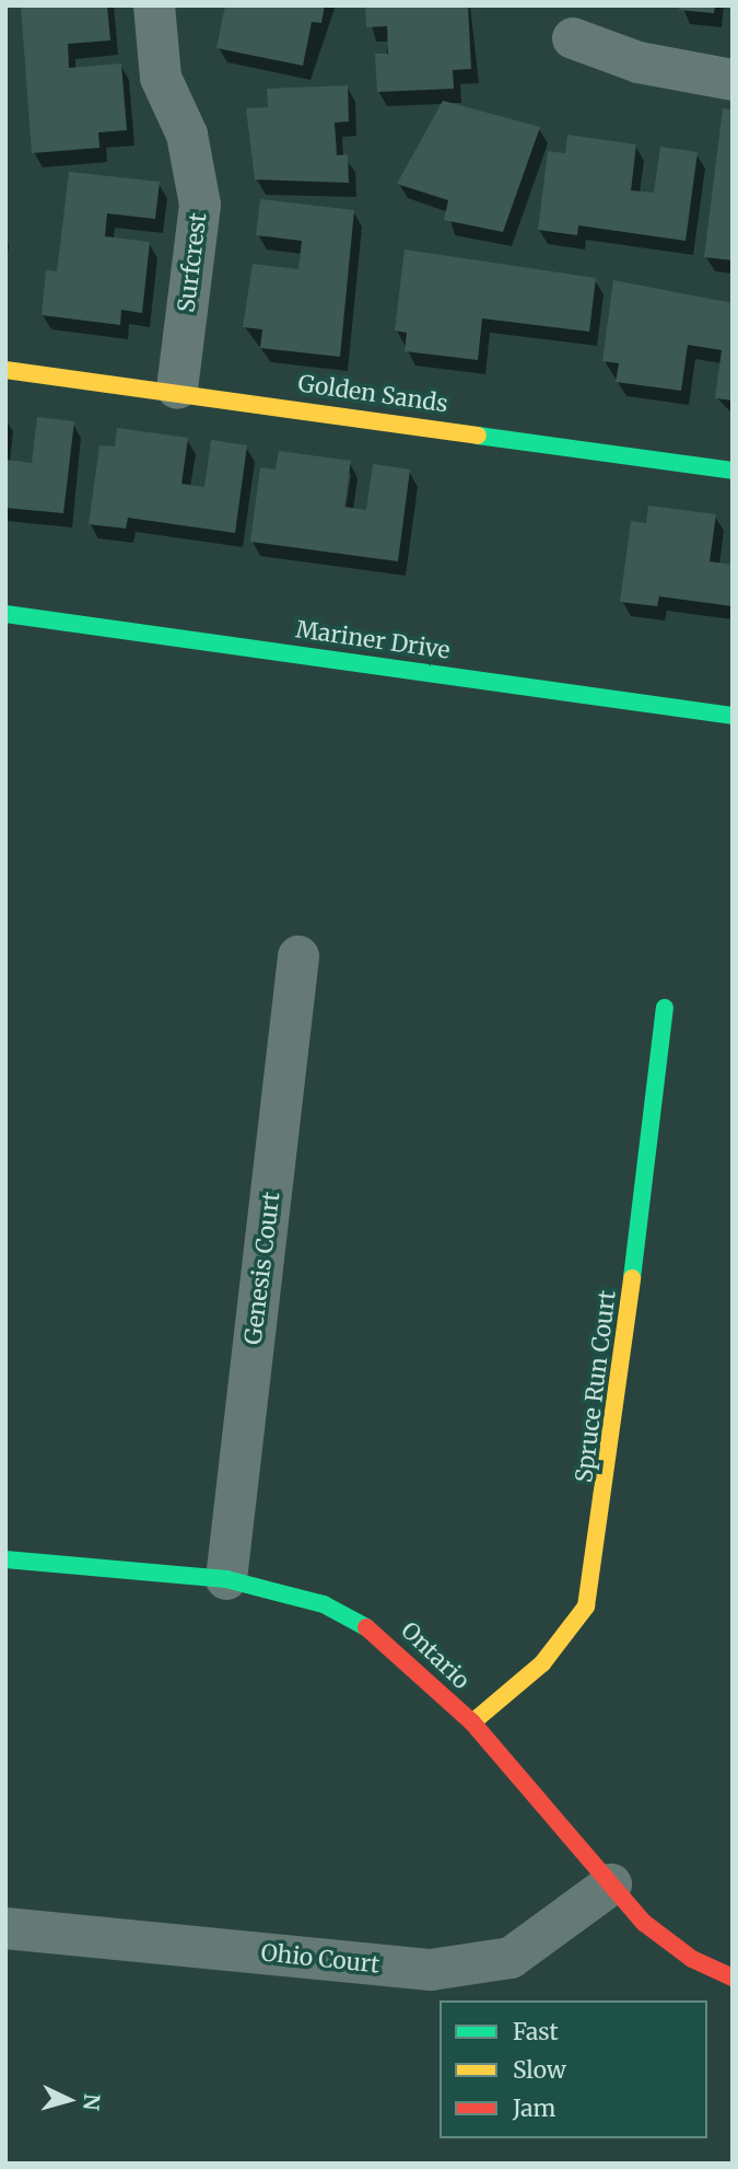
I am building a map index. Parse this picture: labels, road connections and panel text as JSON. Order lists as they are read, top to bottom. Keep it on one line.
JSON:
{"streets":{"street":["Surfcrest","Golden Sands","Mariner Drive","Genesis Court","Spruce Run Court","Ontario","Ohio Court"]},"crossings":[["Surfcrest","Golden Sands"],["Genesis Court","Ontario"],["Spruce Run Court","Ontario"],["Ontario","Ohio Court"]],"legend":["Fast","Slow","Jam"],"north":"right"}
